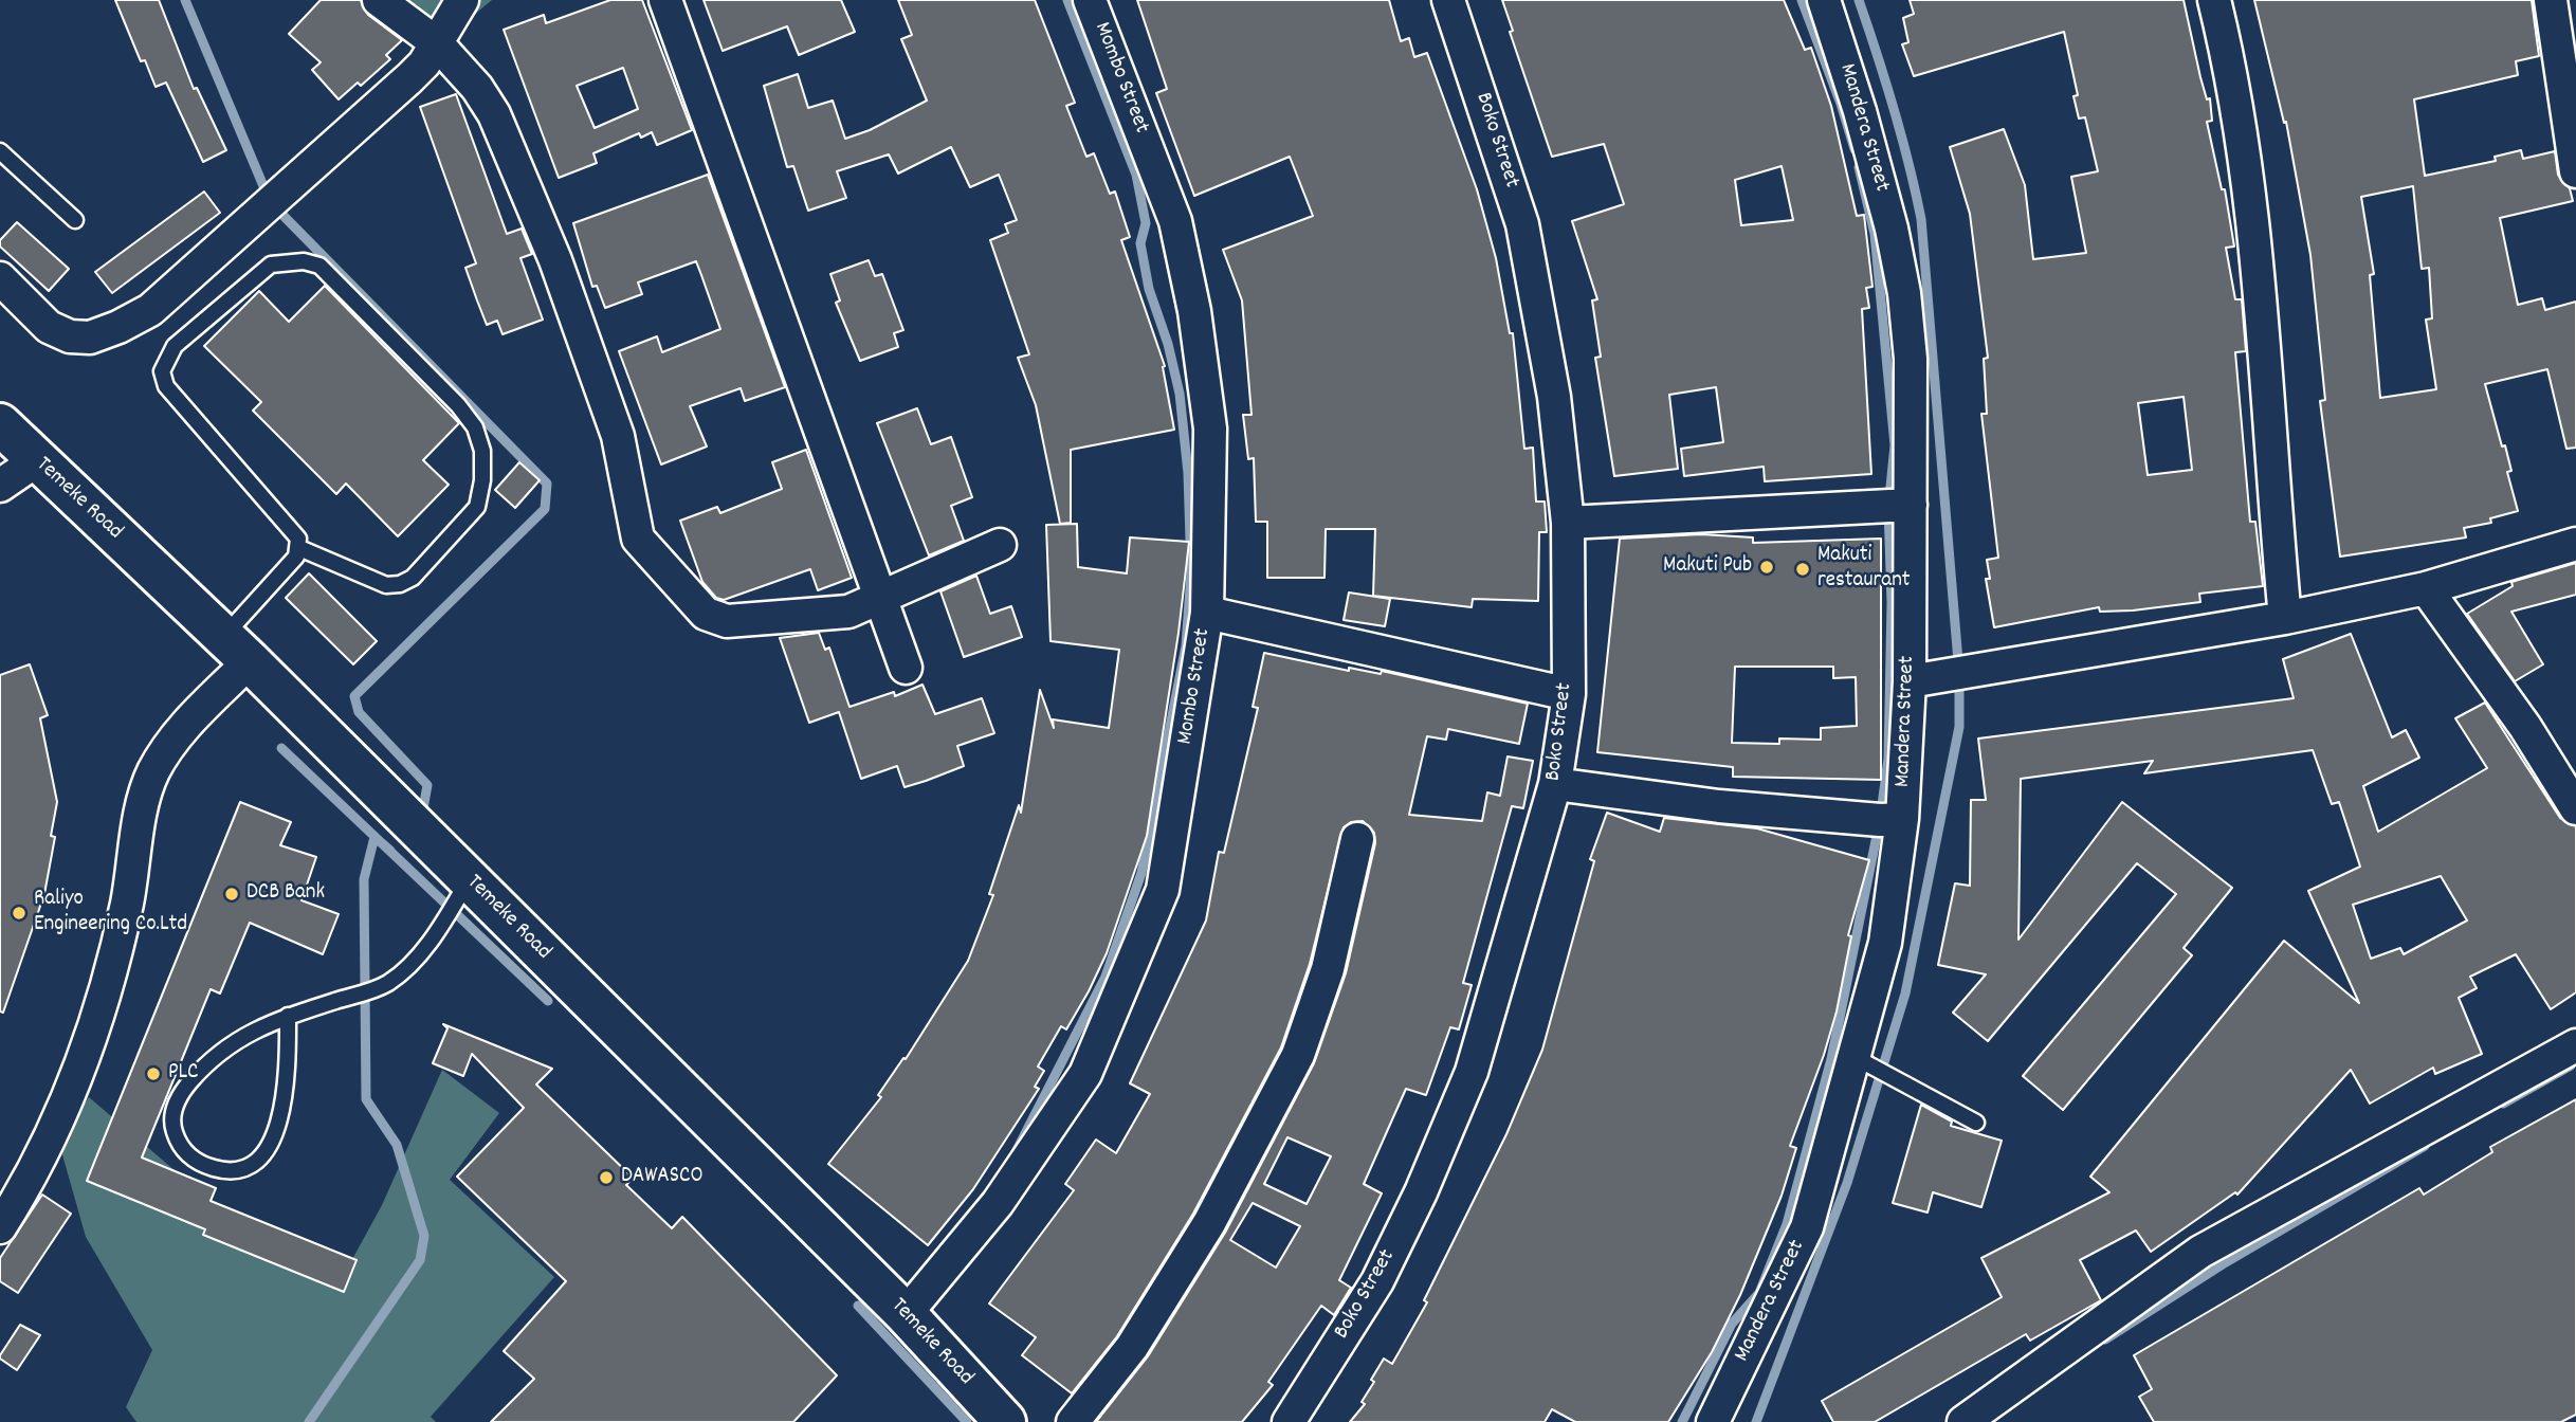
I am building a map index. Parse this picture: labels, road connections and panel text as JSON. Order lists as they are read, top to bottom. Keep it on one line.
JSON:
{"streets":{"street":["Mombo Street","Mandera Street","Boko Street","Temeke Road"]},"crossings":[["Mombo Street","Temeke Road"]],"places":["Makuti Pub","Makuti restaurant","DCB Bank","Raliyo Engineering Co.Ltd","PLC","DAWASCO"]}
